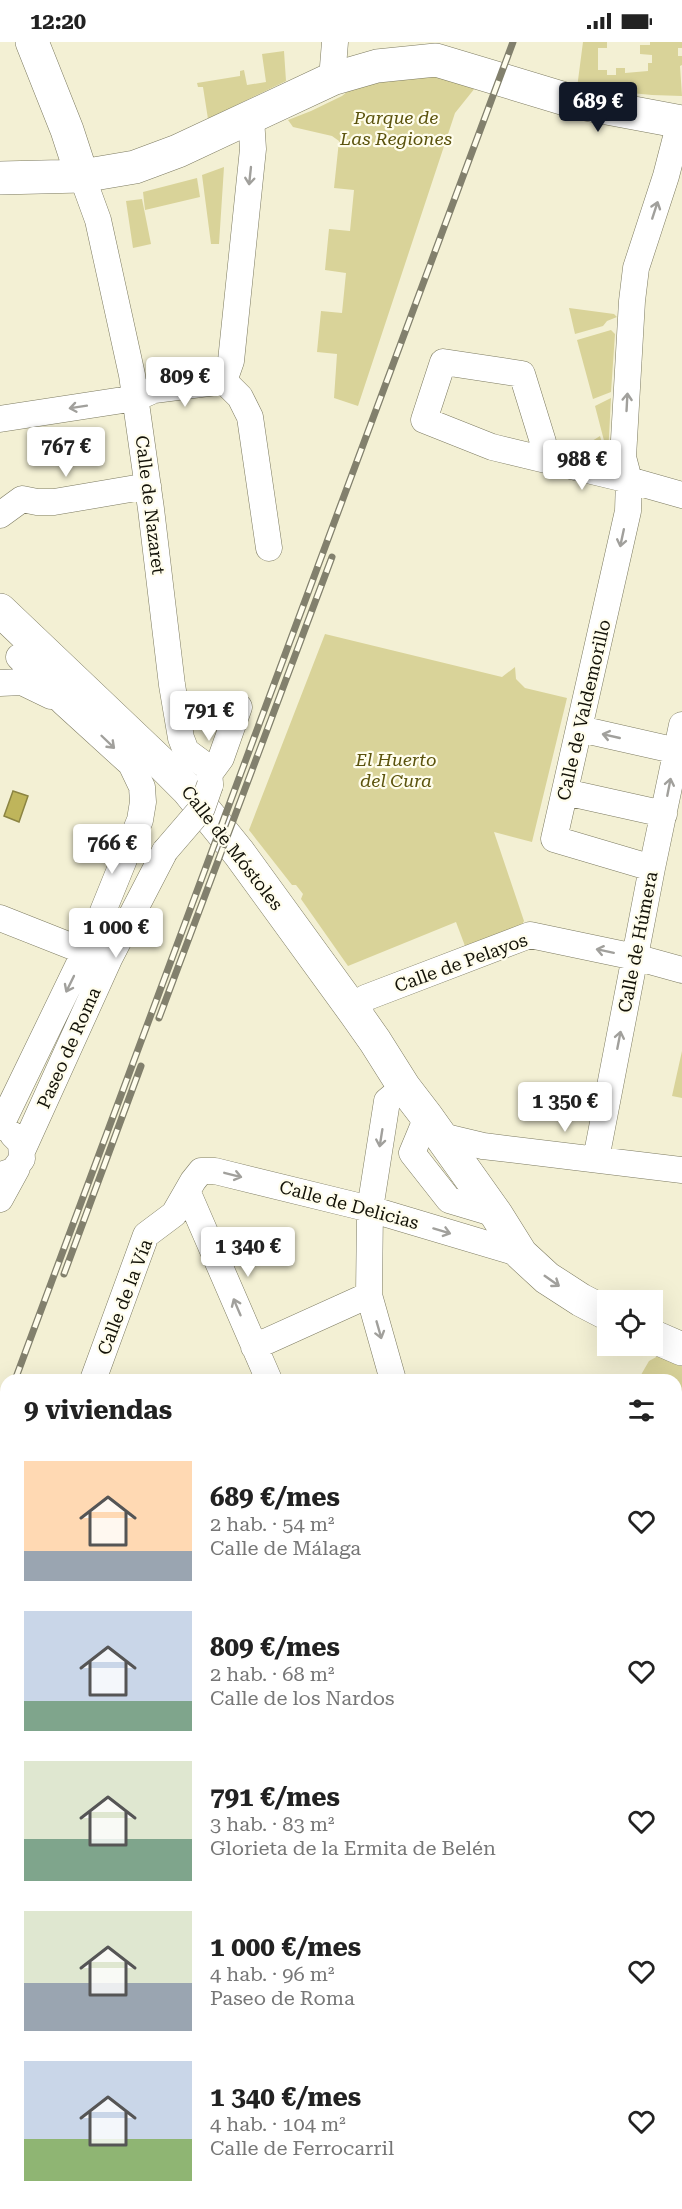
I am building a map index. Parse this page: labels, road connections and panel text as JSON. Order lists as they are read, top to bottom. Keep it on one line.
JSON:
{"streets":{"main road":["Calle de Nazaret","Calle de Móstoles"],"street":["Calle de Valdemorillo","Calle de Húmera","Calle de Pelayos","Paseo de Roma","Calle de Delicias","Calle de la Vía"]},"crossings":[["Calle de Nazaret","Paseo de Roma"],["Calle de Valdemorillo","Calle de Húmera"],["Calle de Móstoles","Calle de Pelayos"],["Calle de Móstoles","Calle de Delicias"],["Calle de Húmera","Calle de Pelayos"],["Calle de Delicias","Calle de la Vía"]],"one_way":["Calle de Húmera"],"parks":["Parque de Las Regiones","El Huerto del Cura"],"page":{"status":"12:20","price":["689 €","809 €","767 €","988 €","791 €","766 €","1 000 €","1 350 €","1 340 €"],"heading":"9 viviendas","list":[{"name":"689 €/mes","note":"2 hab. · 54 m² · Calle de Málaga"},{"name":"809 €/mes","note":"2 hab. · 68 m² · Calle de los Nardos"},{"name":"791 €/mes","note":"3 hab. · 83 m² · Glorieta de la Ermita de Belén"},{"name":"1 000 €/mes","note":"4 hab. · 96 m² · Paseo de Roma"},{"name":"1 340 €/mes","note":"4 hab. · 104 m² · Calle de Ferrocarril"}]}}
